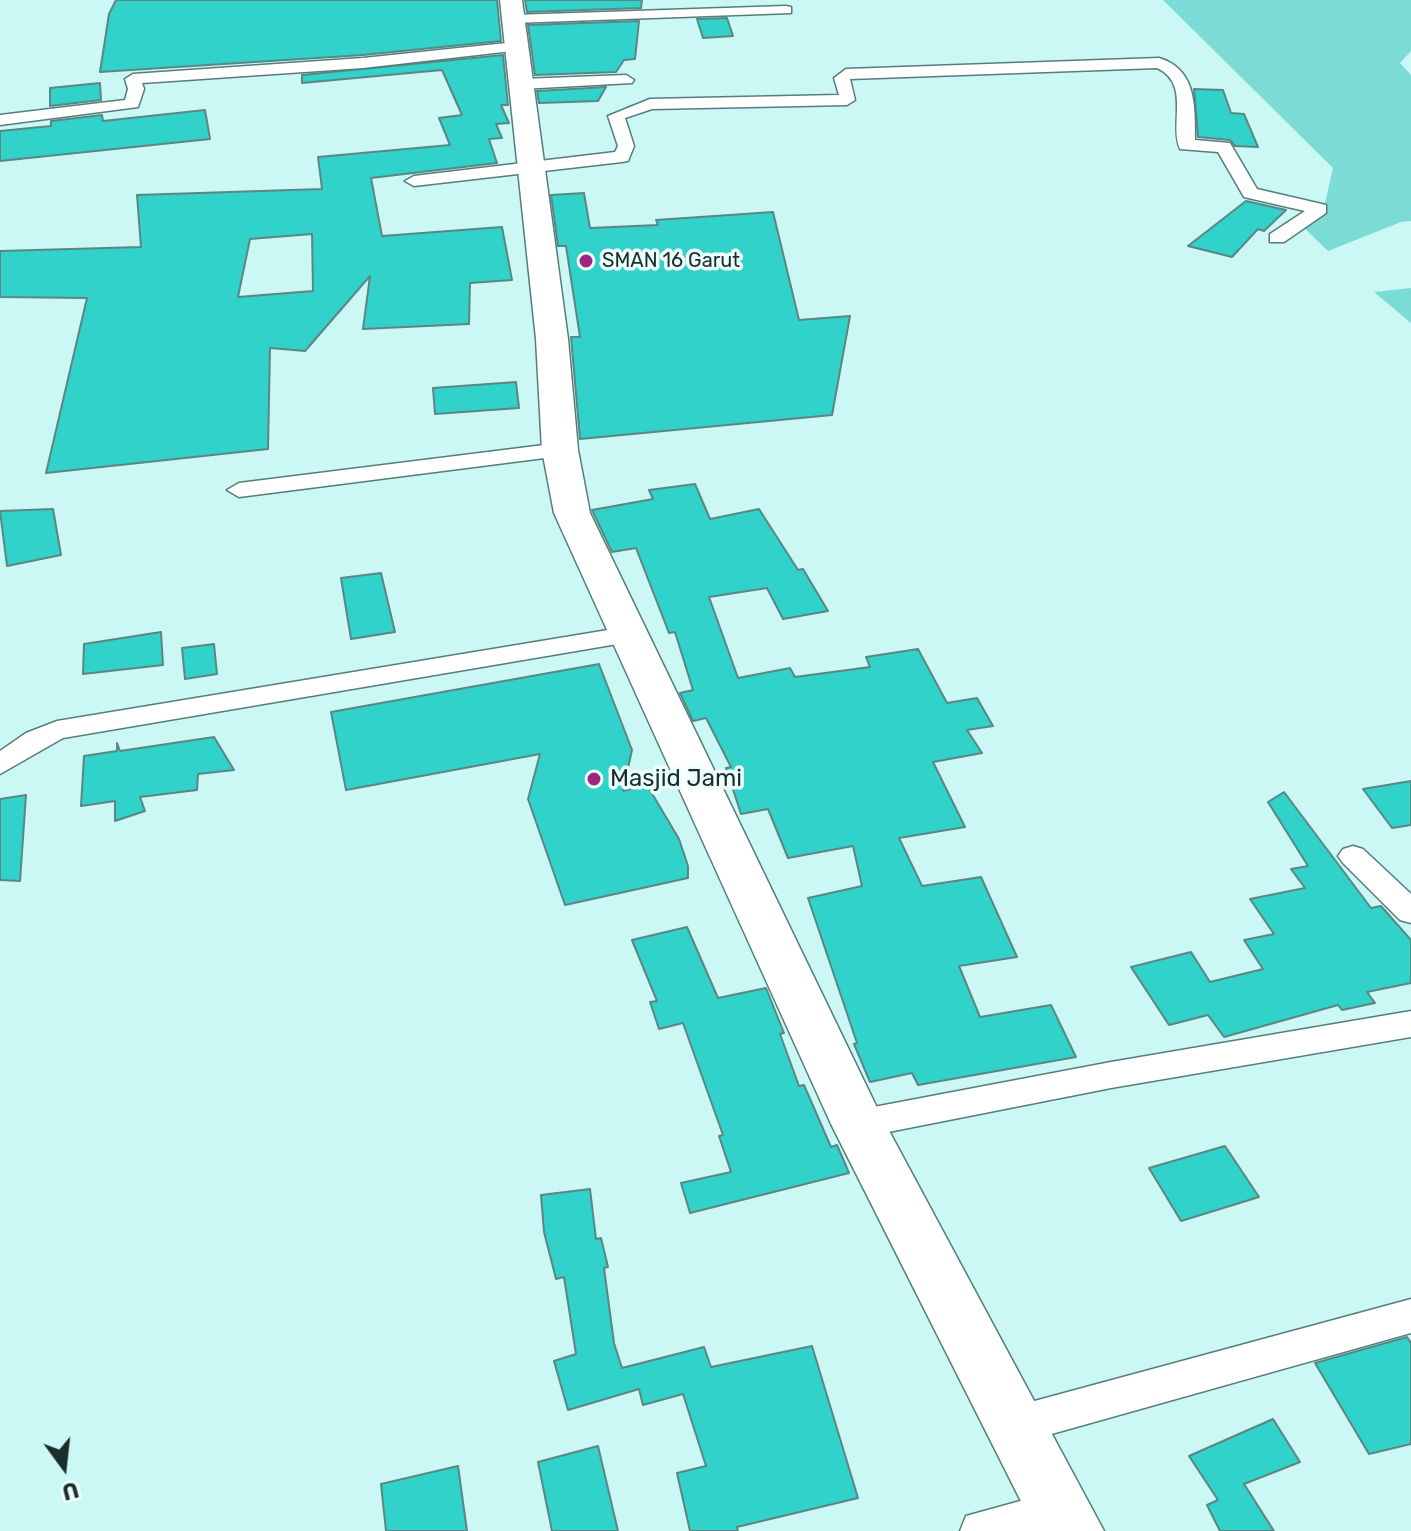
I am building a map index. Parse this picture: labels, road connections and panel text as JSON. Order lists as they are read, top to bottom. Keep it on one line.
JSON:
{"places":["SMAN 16 Garut","Masjid Jami"],"north":"bottom"}
